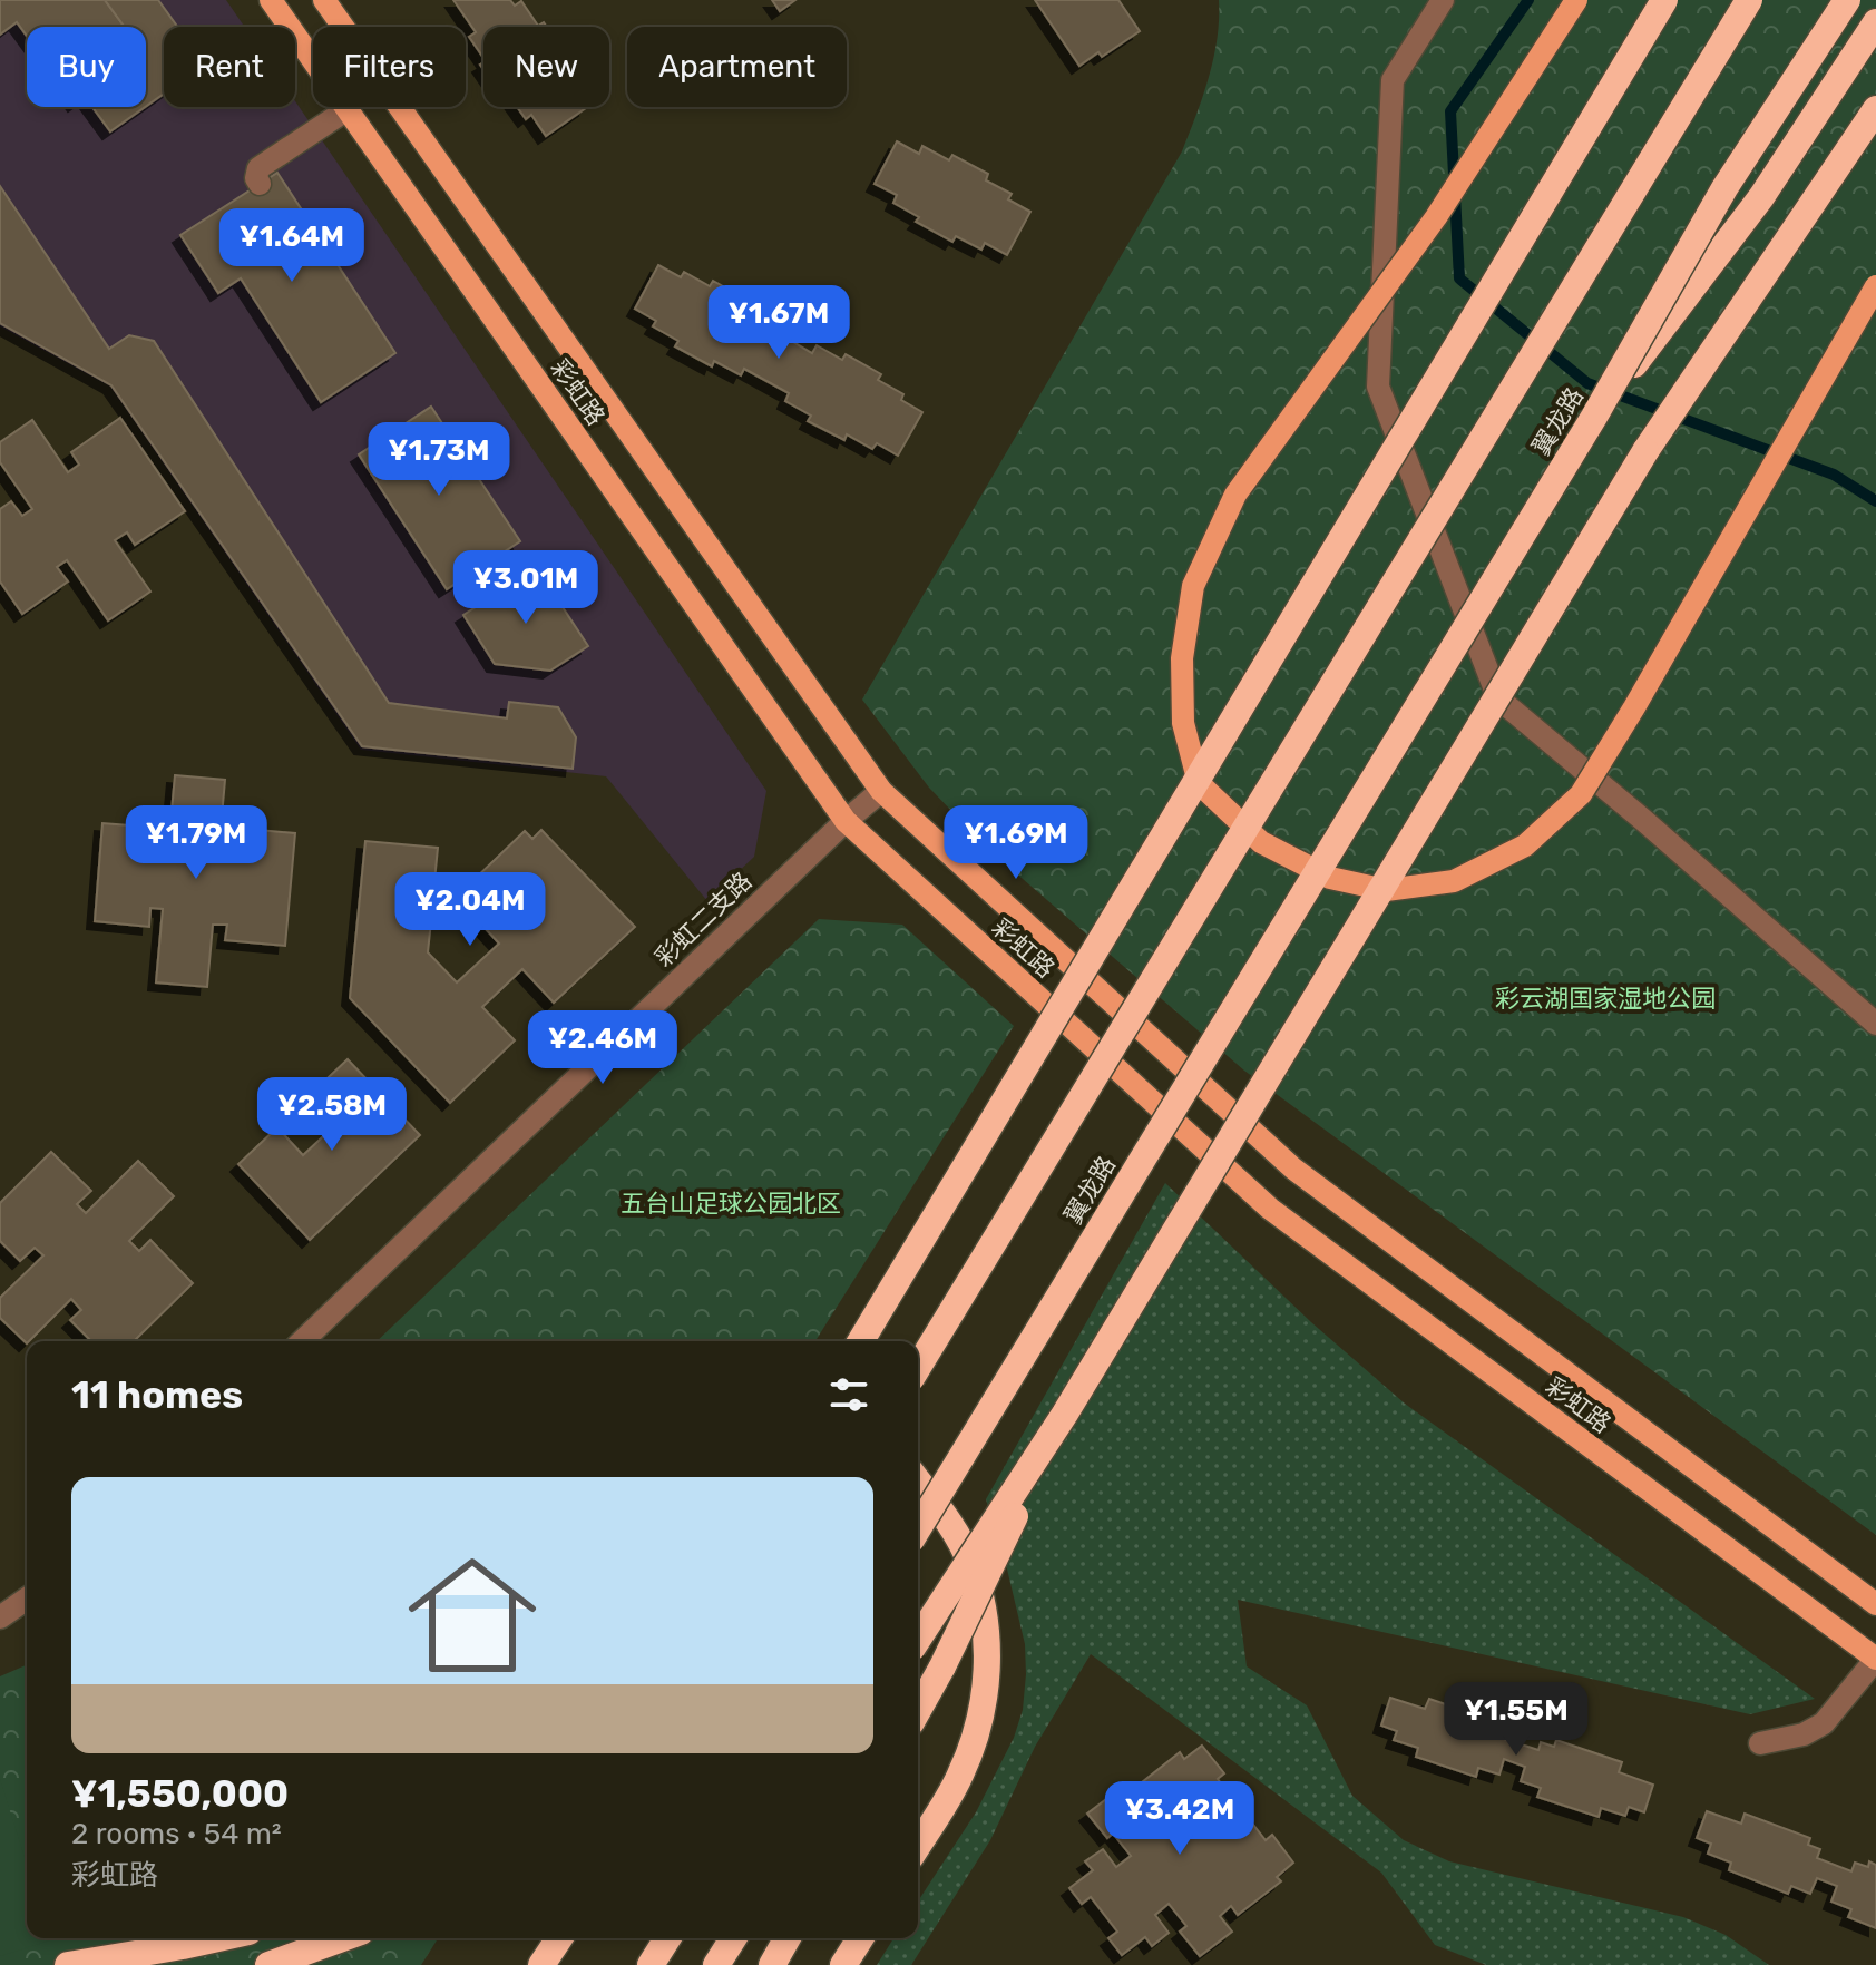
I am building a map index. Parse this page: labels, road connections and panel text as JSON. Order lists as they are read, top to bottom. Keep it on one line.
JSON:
{"streets":{"highway":["翼龙路"],"main road":["彩虹路"],"street":["彩虹二支路"]},"crossings":[["彩虹路","彩虹二支路"]],"parks":["彩云湖国家湿地公园","五台山足球公园北区"],"page":{"chip":["Buy","Rent","Filters","New","Apartment"],"price":["¥1.64M","¥1.67M","¥1.73M","¥3.01M","¥1.79M","¥1.69M","¥2.04M","¥2.46M","¥2.58M","¥1.55M","¥3.42M"],"heading":"11 homes","list":[{"name":"¥1,550,000","note":"2 rooms · 54 m² · 彩虹路"}]}}
